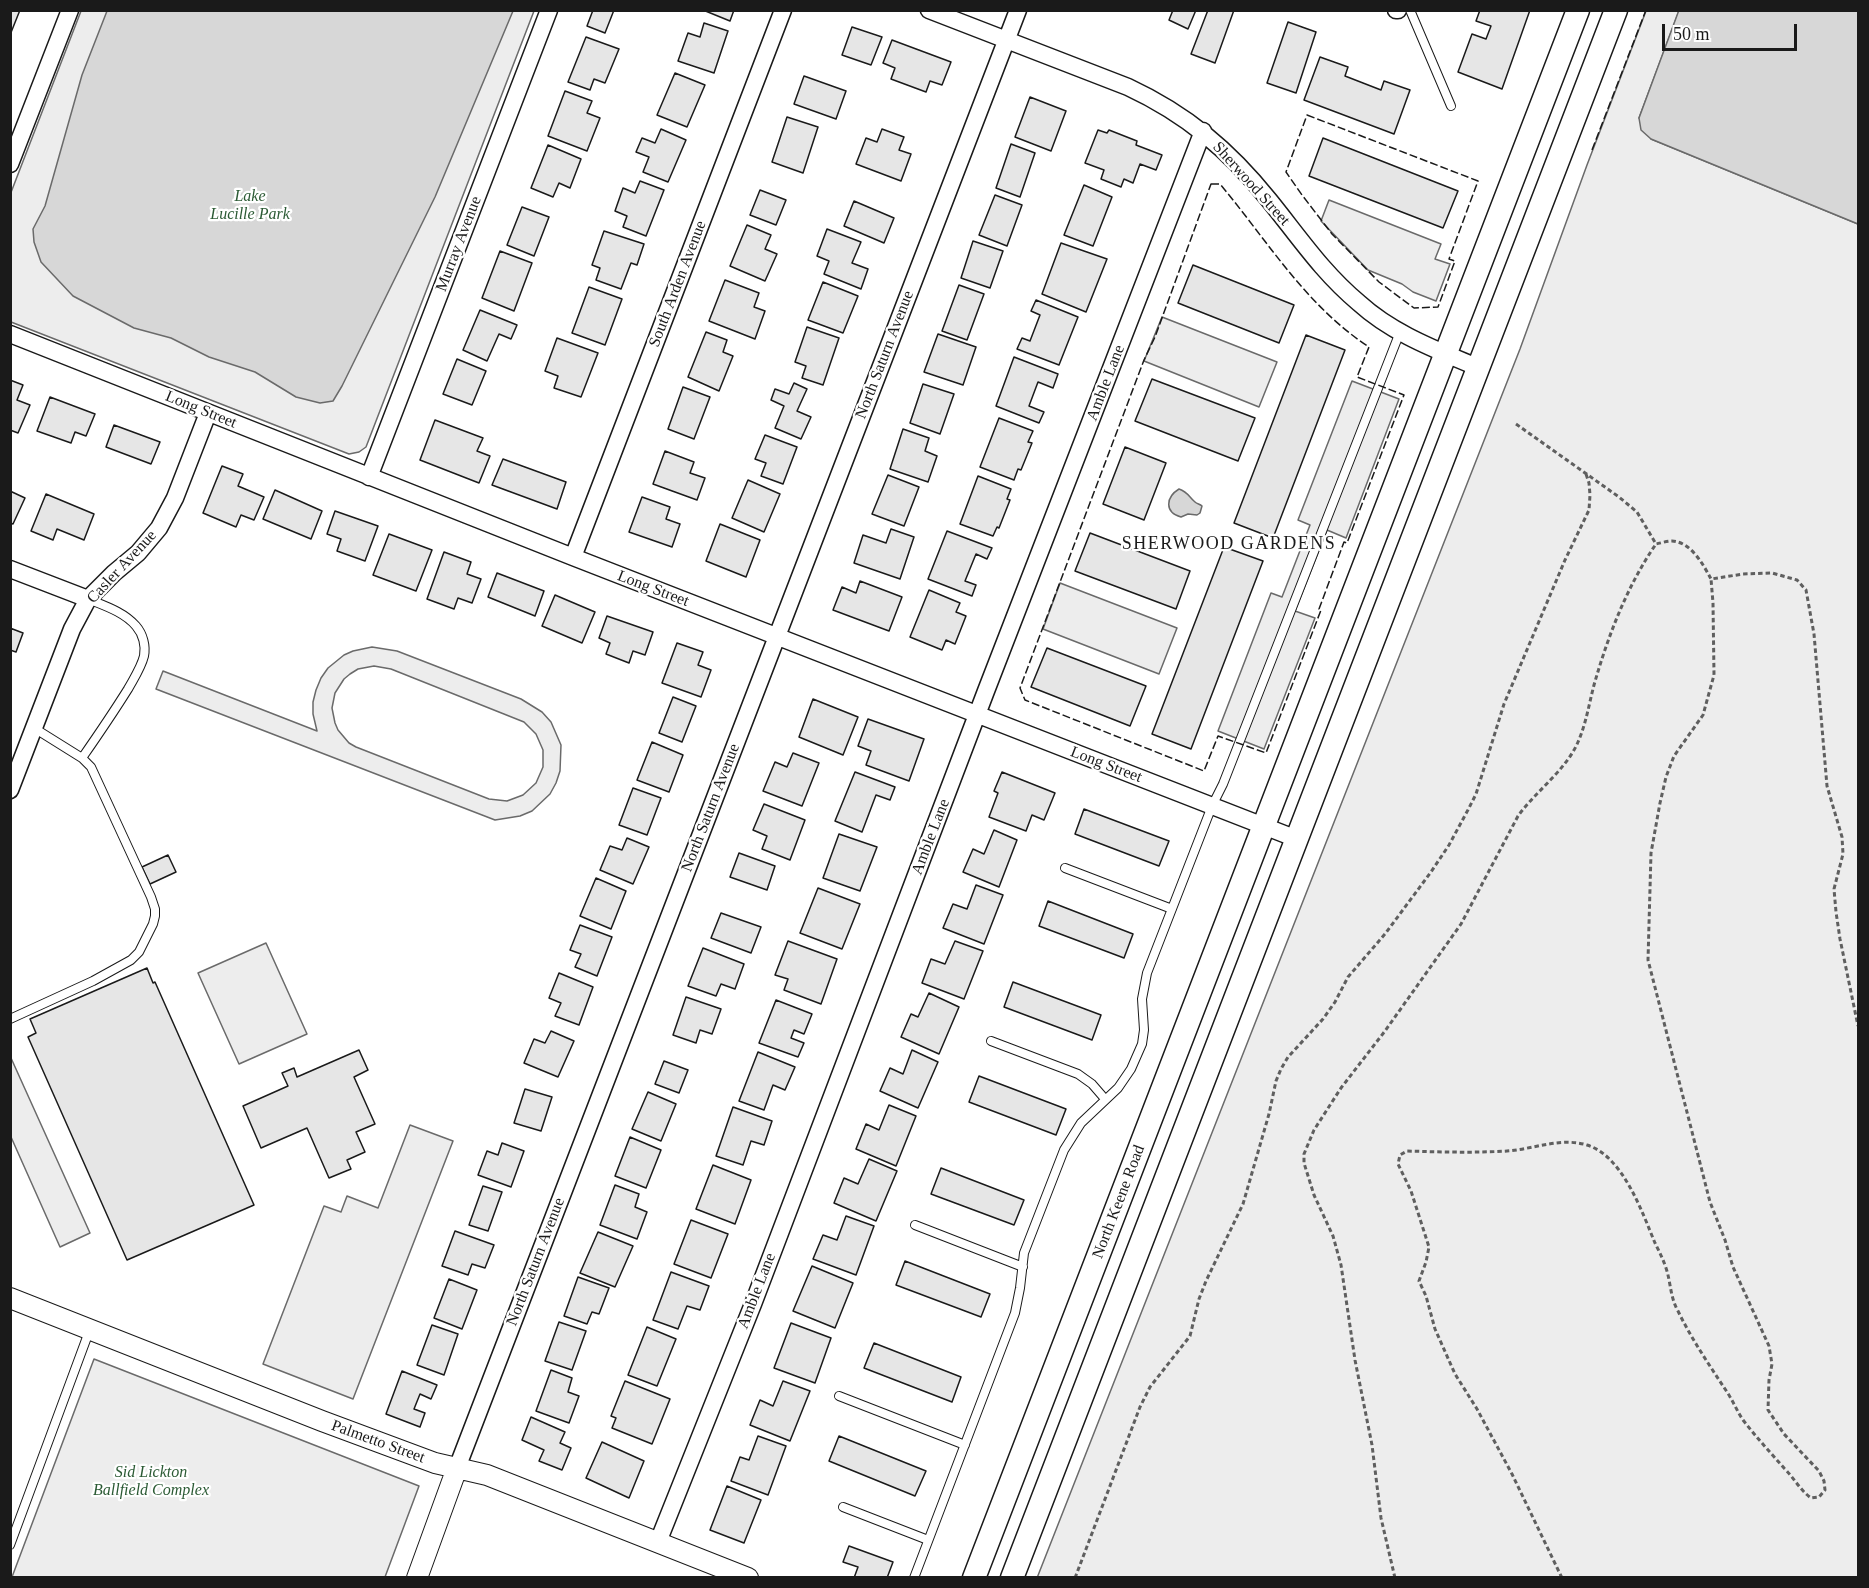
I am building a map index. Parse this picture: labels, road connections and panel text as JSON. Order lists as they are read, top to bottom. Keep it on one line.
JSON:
{"streets":{"main road":["North Keene Road"],"street":["Sherwood Street","Murray Avenue","South Arden Avenue","North Saturn Avenue","Amble Lane","Long Street","Casler Avenue","Palmetto Street"]},"crossings":[["Sherwood Street","North Saturn Avenue"],["Sherwood Street","Amble Lane"],["Sherwood Street","North Keene Road"],["Murray Avenue","Long Street"],["South Arden Avenue","Long Street"],["North Saturn Avenue","Long Street"],["North Saturn Avenue","Palmetto Street"],["Amble Lane","Long Street"],["Amble Lane","Palmetto Street"],["Long Street","Casler Avenue"],["Long Street","North Keene Road"]],"districts":["SHERWOOD GARDENS"],"parks":["Lake Lucille Park","Sid Lickton Ballfield Complex"],"scale_bar":"50 m"}
